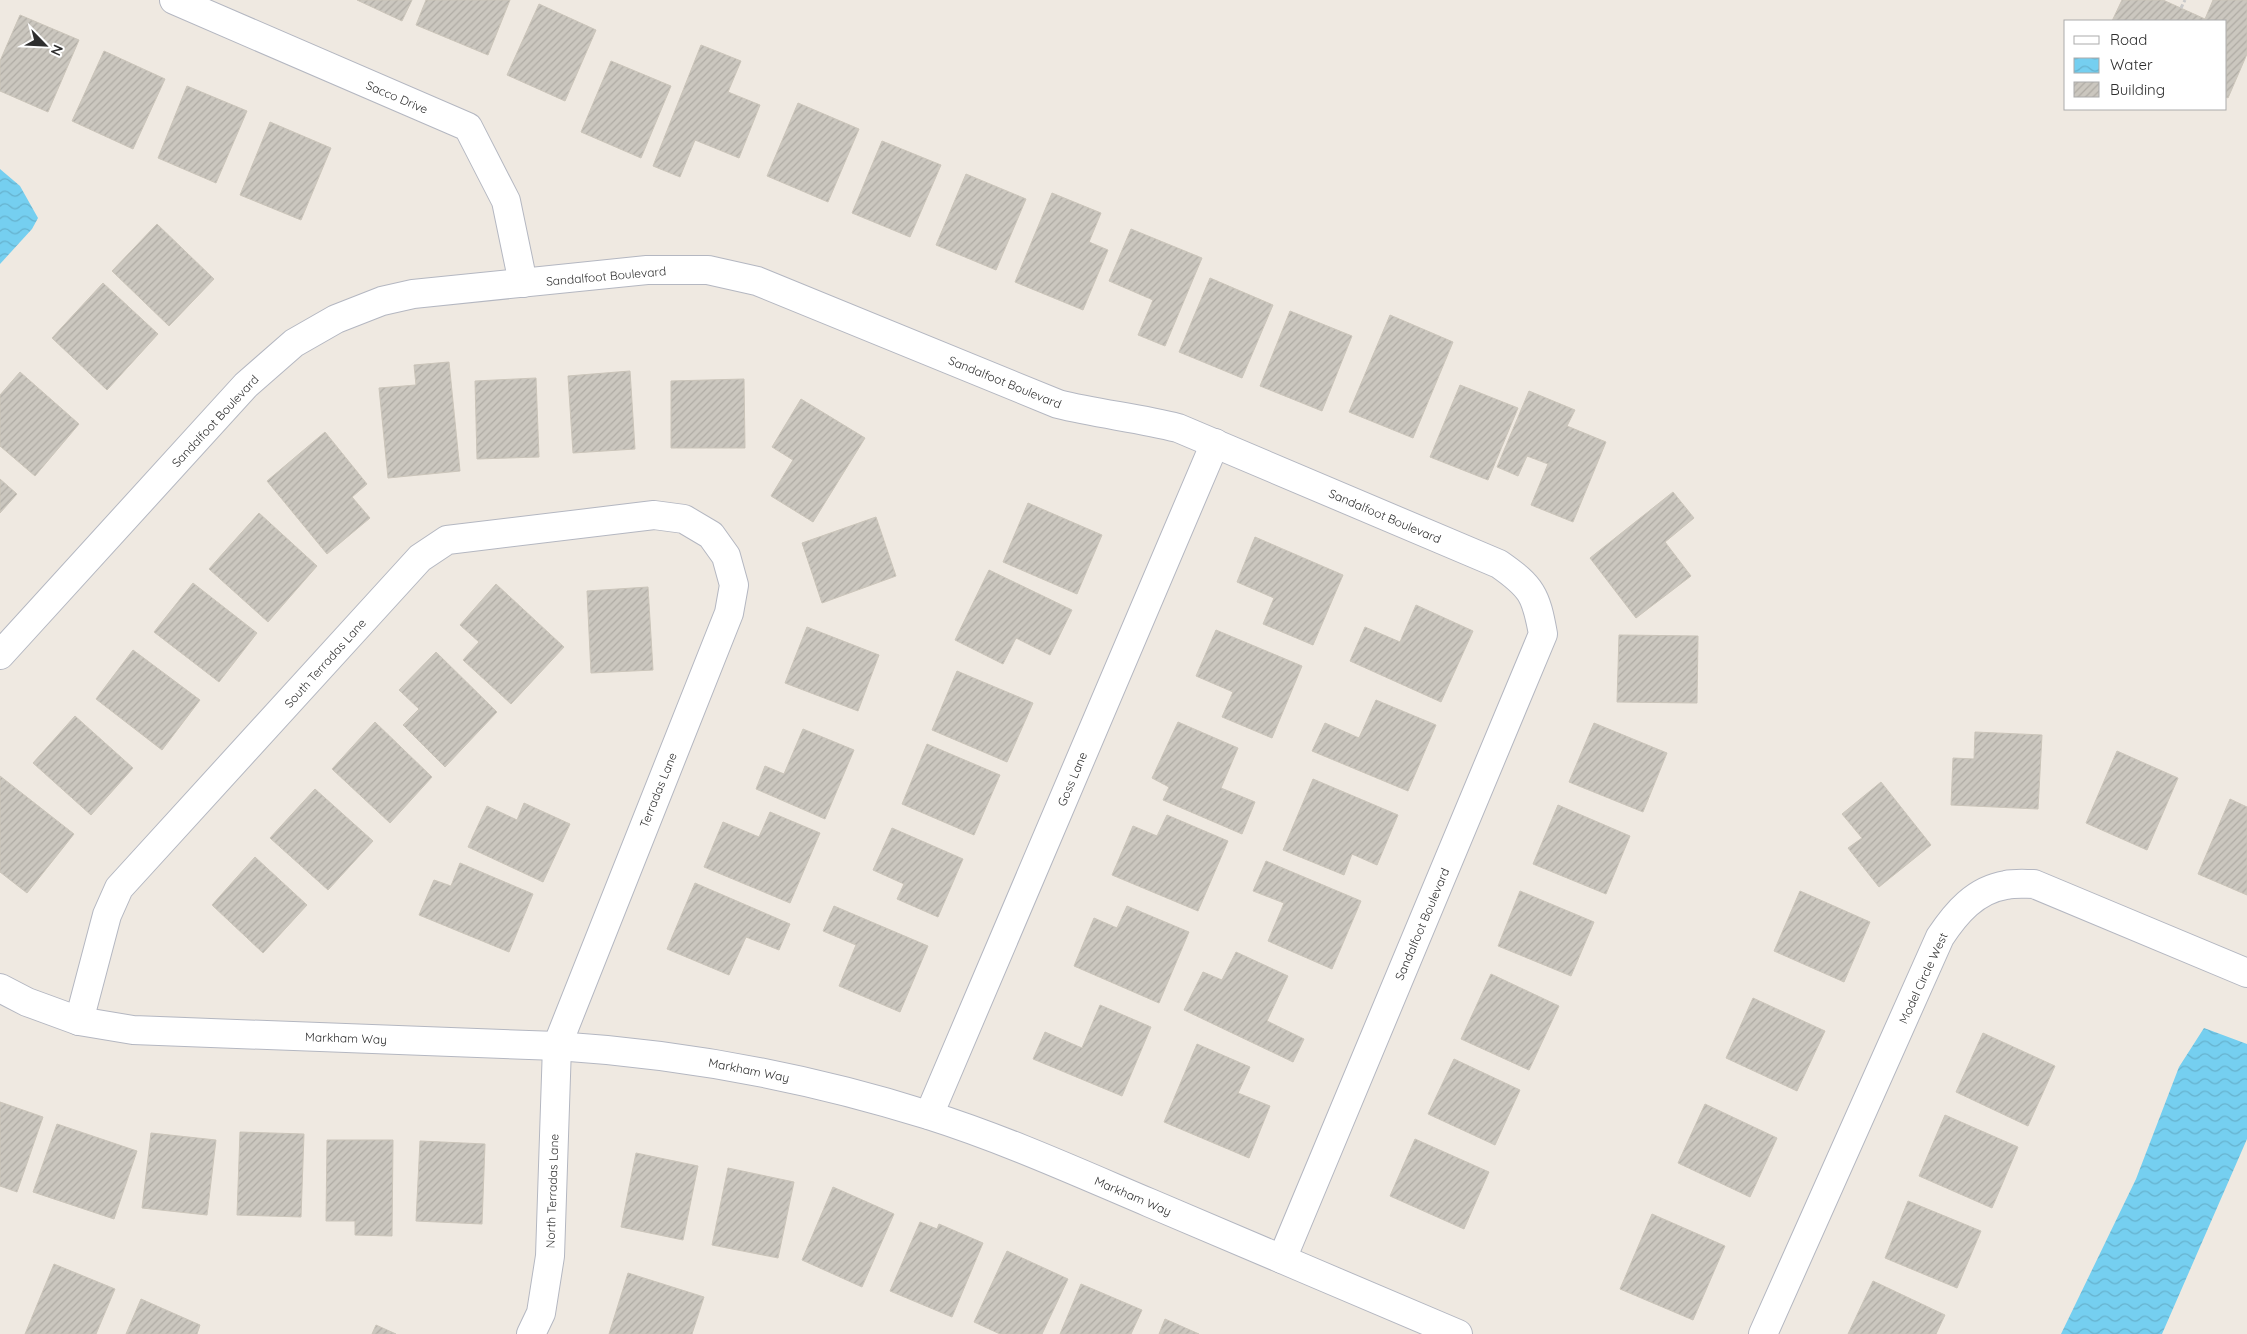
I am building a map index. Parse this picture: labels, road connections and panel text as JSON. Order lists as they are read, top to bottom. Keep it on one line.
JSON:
{"streets":{"street":["Sacco Drive","Sandalfoot Boulevard","South Terradas Lane","Goss Lane","Terradas Lane","Model Circle West","Markham Way","North Terradas Lane"]},"crossings":[["Sacco Drive","Sandalfoot Boulevard"],["Sandalfoot Boulevard","Goss Lane"],["Sandalfoot Boulevard","Markham Way"],["South Terradas Lane","Terradas Lane"],["South Terradas Lane","Markham Way"],["Goss Lane","Markham Way"],["Terradas Lane","Markham Way"],["Terradas Lane","North Terradas Lane"],["Markham Way","North Terradas Lane"]],"legend":["Road","Water","Building"],"north":"bottom right"}
